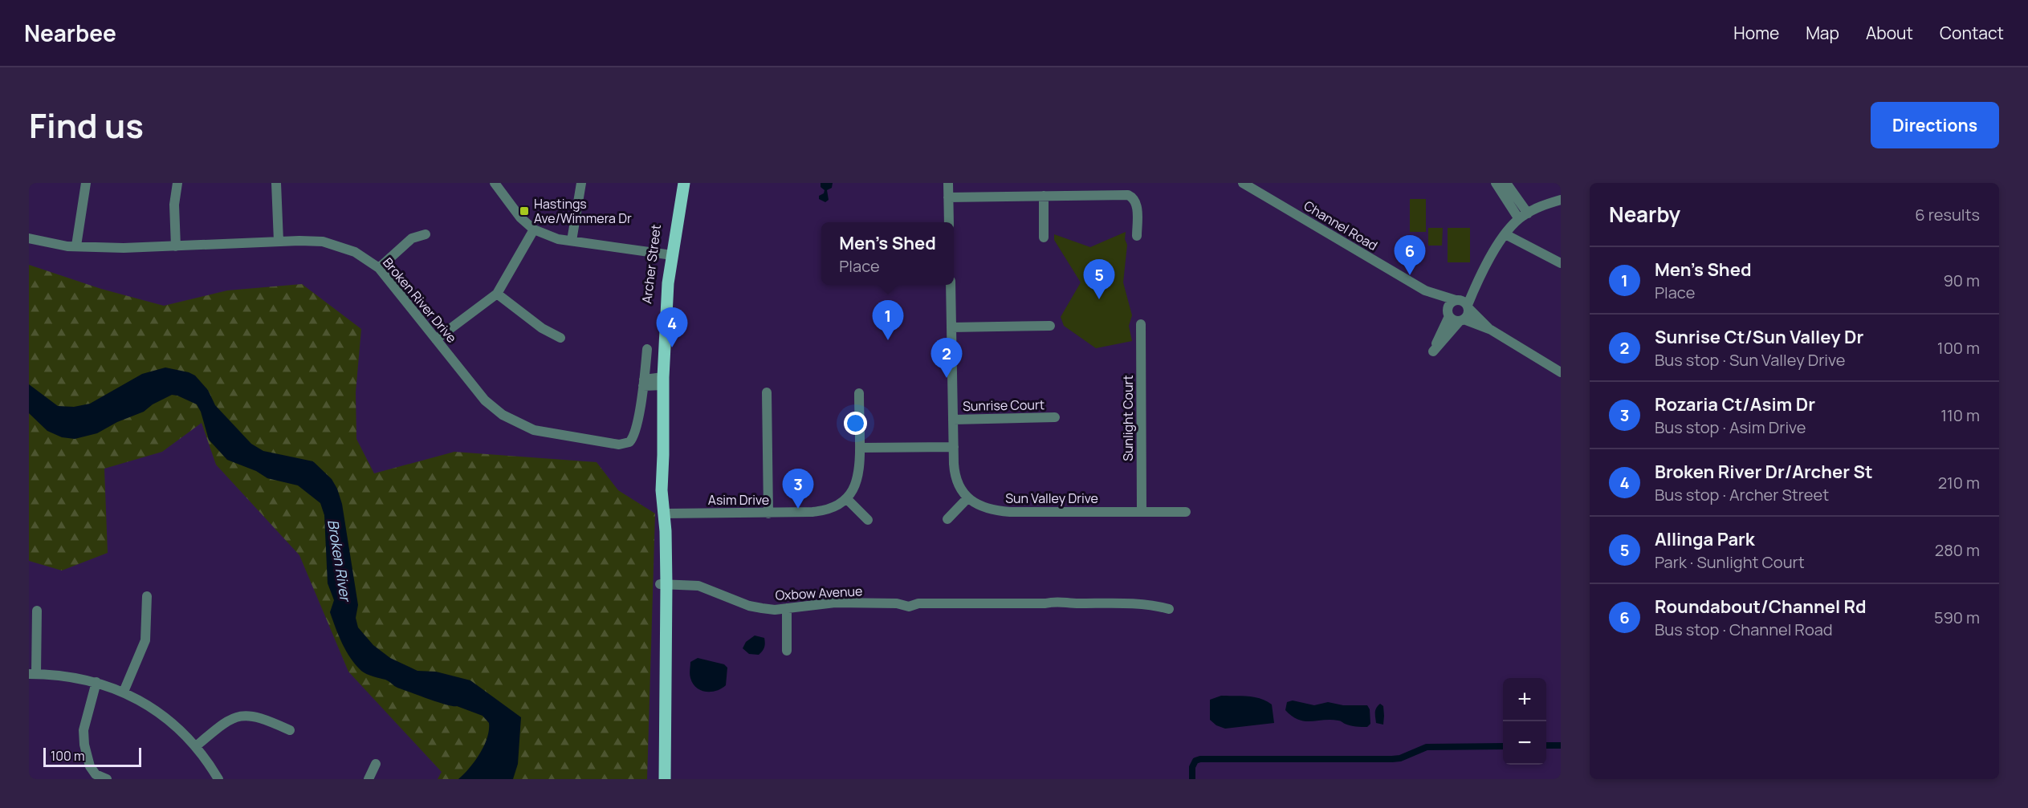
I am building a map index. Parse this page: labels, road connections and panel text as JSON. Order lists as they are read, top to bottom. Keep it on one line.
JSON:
{"streets":{"main road":["Archer Street"],"street":["Channel Road","Broken River Drive","Sunrise Court","Sunlight Court","Sun Valley Drive","Asim Drive","Oxbow Avenue"]},"crossings":[["Archer Street","Asim Drive"],["Archer Street","Oxbow Avenue"],["Sunlight Court","Sun Valley Drive"]],"water":["Broken River"],"places":{"transit":["Hastings Ave/Wimmera Dr"]},"scale_bar":"100 m","page":{"header":"Nearbee","nav":["Home","Map","About","Contact"],"title":"Find us","buttons":"Directions","heading":["Nearby","6 results"],"popup":["Men's Shed","Place"],"pins":["6","5","1","4","2","3"],"list":[{"mark":"1","name":"Men's Shed","note":"Place","value":"90 m"},{"mark":"2","name":"Sunrise Ct/Sun Valley Dr","note":"Bus stop · Sun Valley Drive","value":"100 m"},{"mark":"3","name":"Rozaria Ct/Asim Dr","note":"Bus stop · Asim Drive","value":"110 m"},{"mark":"4","name":"Broken River Dr/Archer St","note":"Bus stop · Archer Street","value":"210 m"},{"mark":"5","name":"Allinga Park","note":"Park · Sunlight Court","value":"280 m"},{"mark":"6","name":"Roundabout/Channel Rd","note":"Bus stop · Channel Road","value":"590 m"}],"map_buttons":["+","−"],"scale":"100 m"}}
